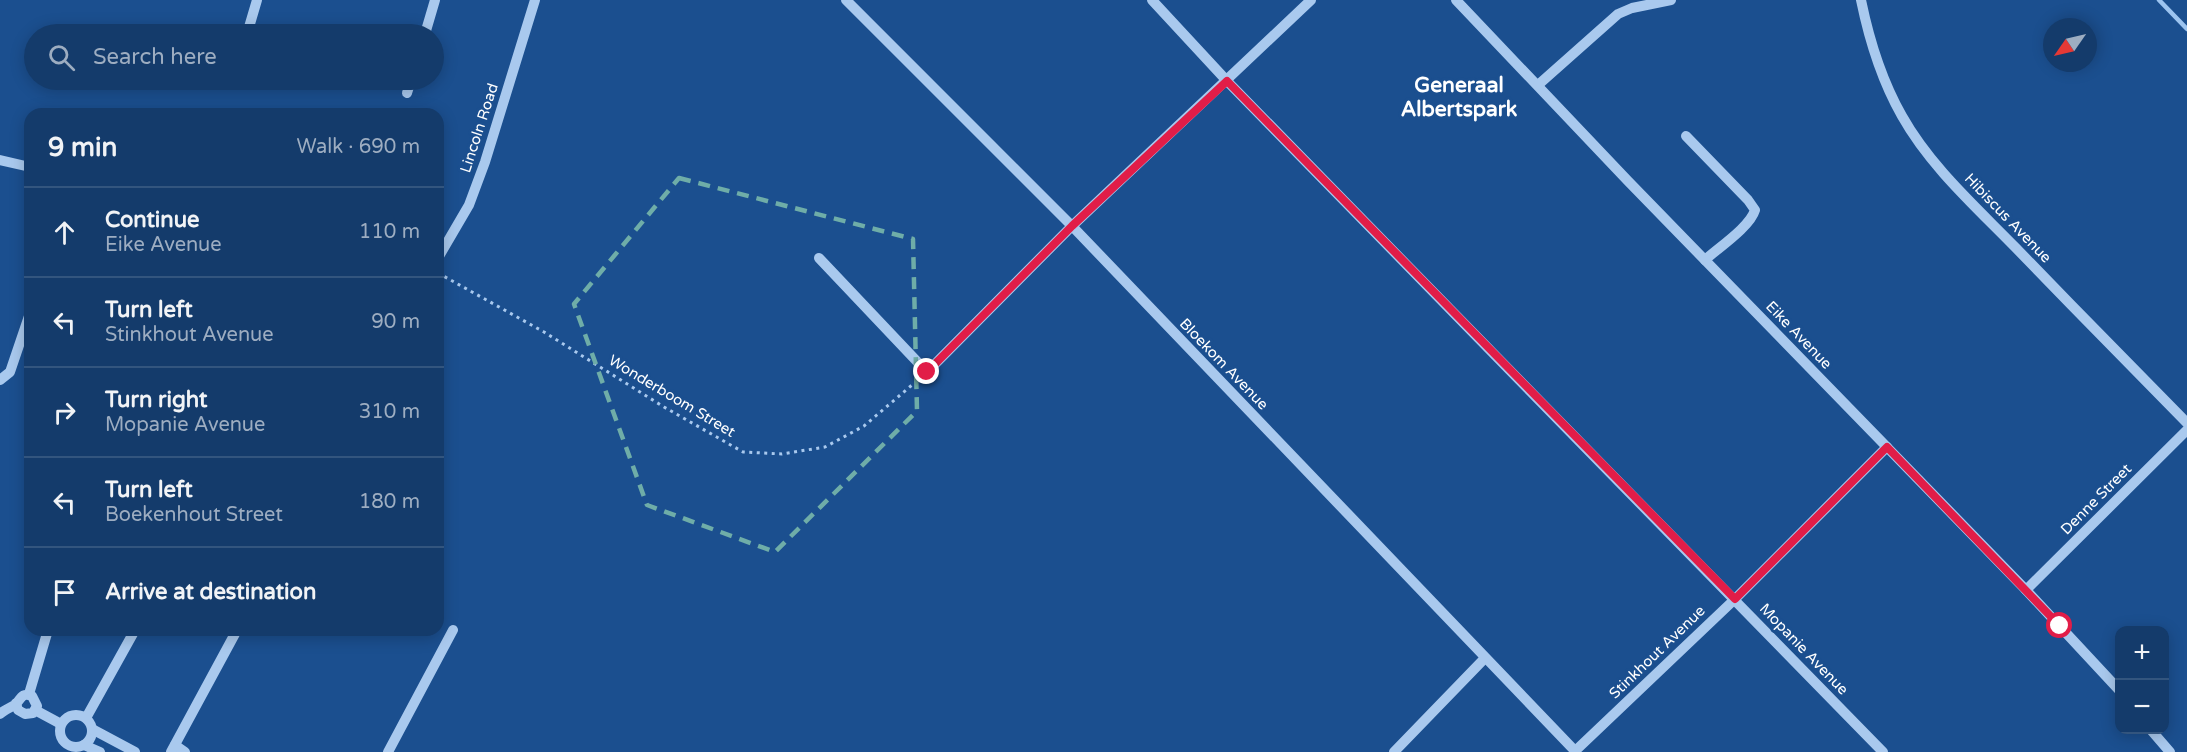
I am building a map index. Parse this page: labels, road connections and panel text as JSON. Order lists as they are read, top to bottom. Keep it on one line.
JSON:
{"streets":{"street":["Lincoln Road","Hibiscus Avenue","Eike Avenue","Bloekom Avenue","Denne Street","Mopanie Avenue","Stinkhout Avenue"],"path":["Wonderboom Street"]},"crossings":[["Eike Avenue","Denne Street"],["Eike Avenue","Stinkhout Avenue"],["Bloekom Avenue","Stinkhout Avenue"],["Mopanie Avenue","Stinkhout Avenue"]],"districts":["Generaal Albertspark"],"north":"bottom left","page":{"search":"Search here","heading":["9 min","Walk · 690 m"],"list":[["Continue","Eike Avenue","110 m"],["Turn left","Stinkhout Avenue","90 m"],["Turn right","Mopanie Avenue","310 m"],["Turn left","Boekenhout Street","180 m"],"Arrive at destination"],"map_buttons":["+","−"]}}
